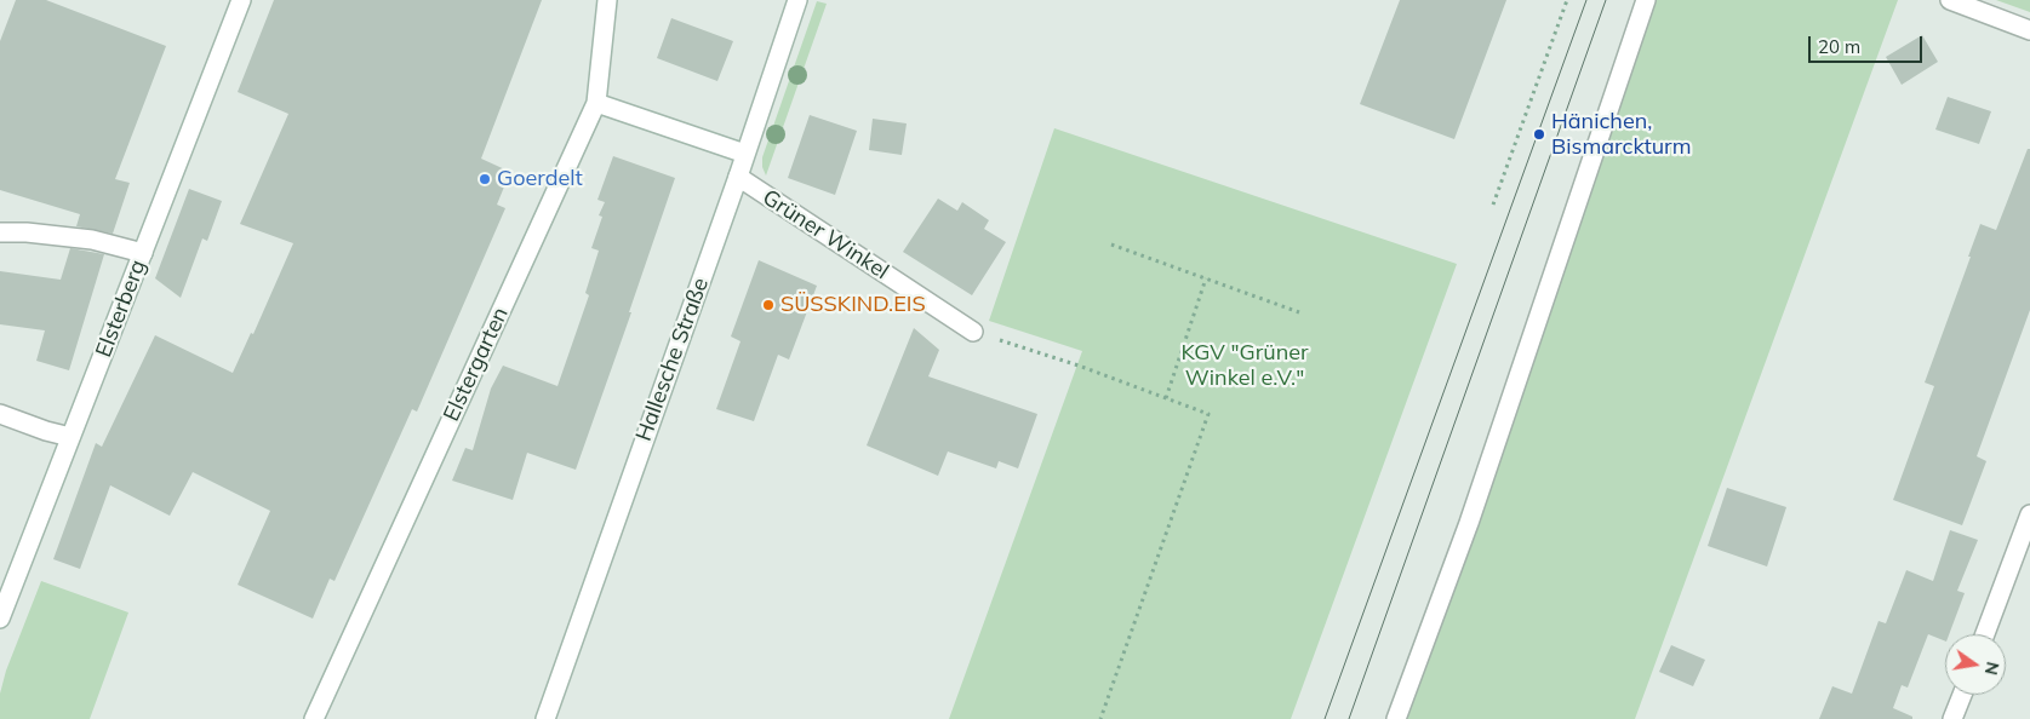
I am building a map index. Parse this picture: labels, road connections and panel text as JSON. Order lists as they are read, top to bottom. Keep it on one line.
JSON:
{"streets":{"street":["Grüner Winkel","Elsterberg","Hallesche Straße","Elstergarten"]},"crossings":[["Grüner Winkel","Hallesche Straße"]],"parks":["KGV \"Grüner Winkel e.V.\""],"places":["Hänichen, Bismarckturm","Goerdelt","SÜSSKIND.EIS"],"scale_bar":"20 m","north":"right"}
